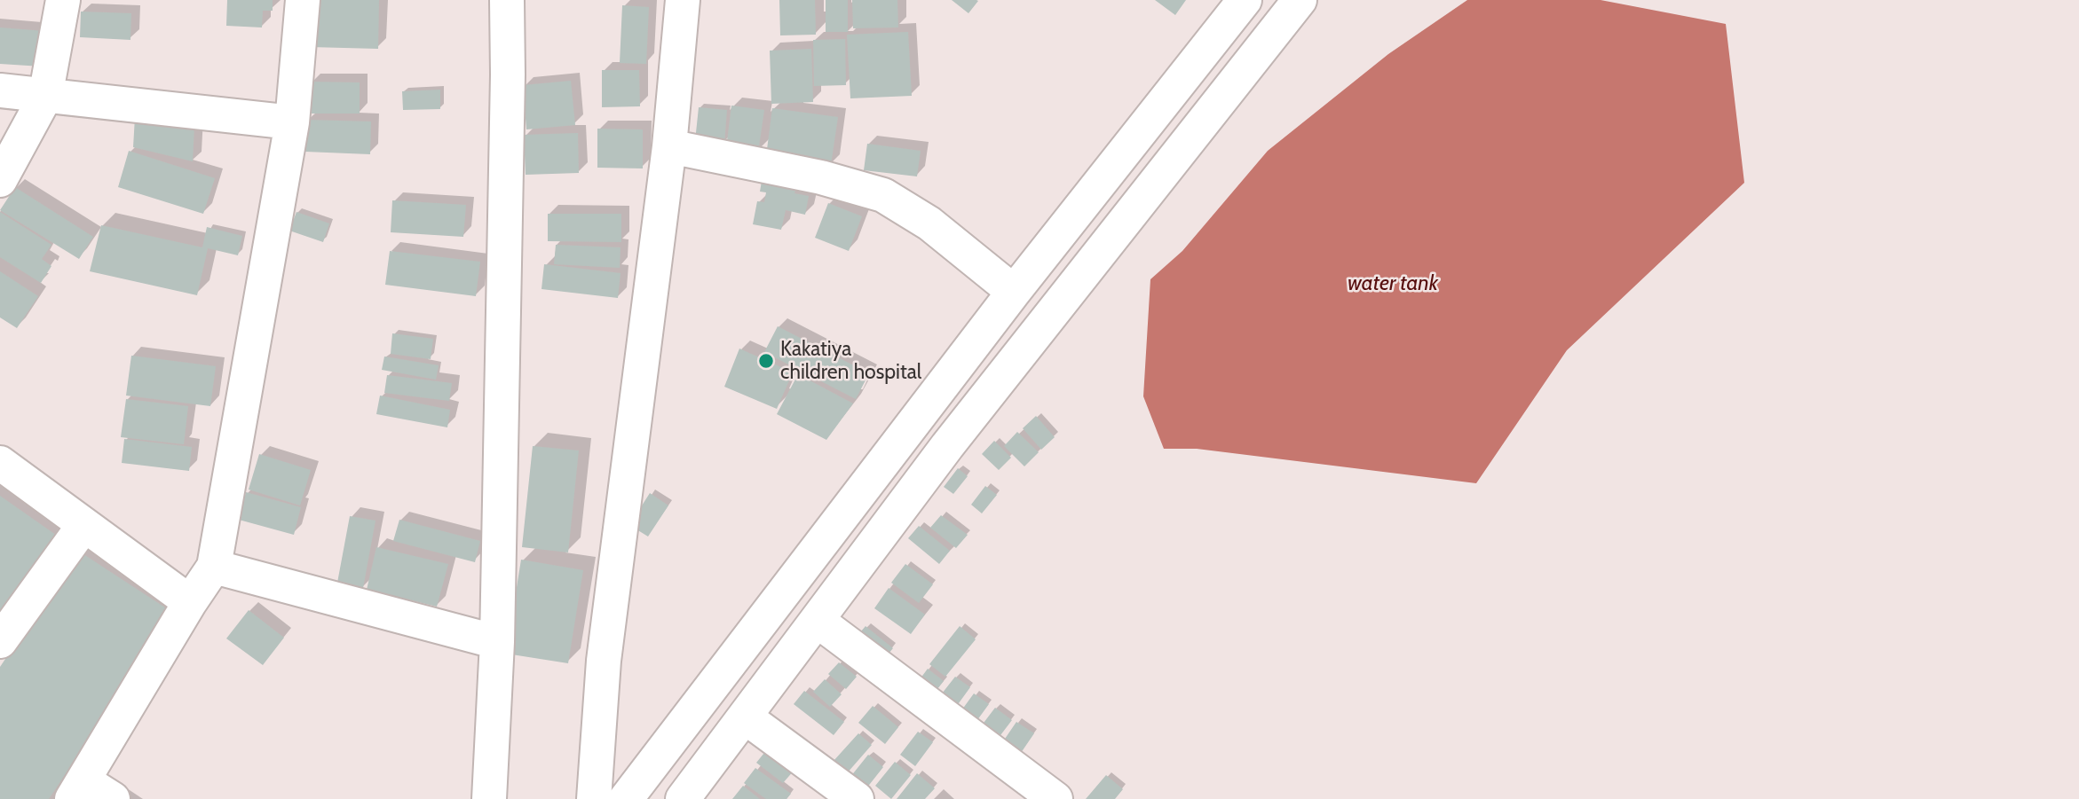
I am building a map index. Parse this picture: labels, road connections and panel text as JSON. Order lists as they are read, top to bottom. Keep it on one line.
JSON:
{"water":["water tank"],"places":["Kakatiya children hospital"]}
